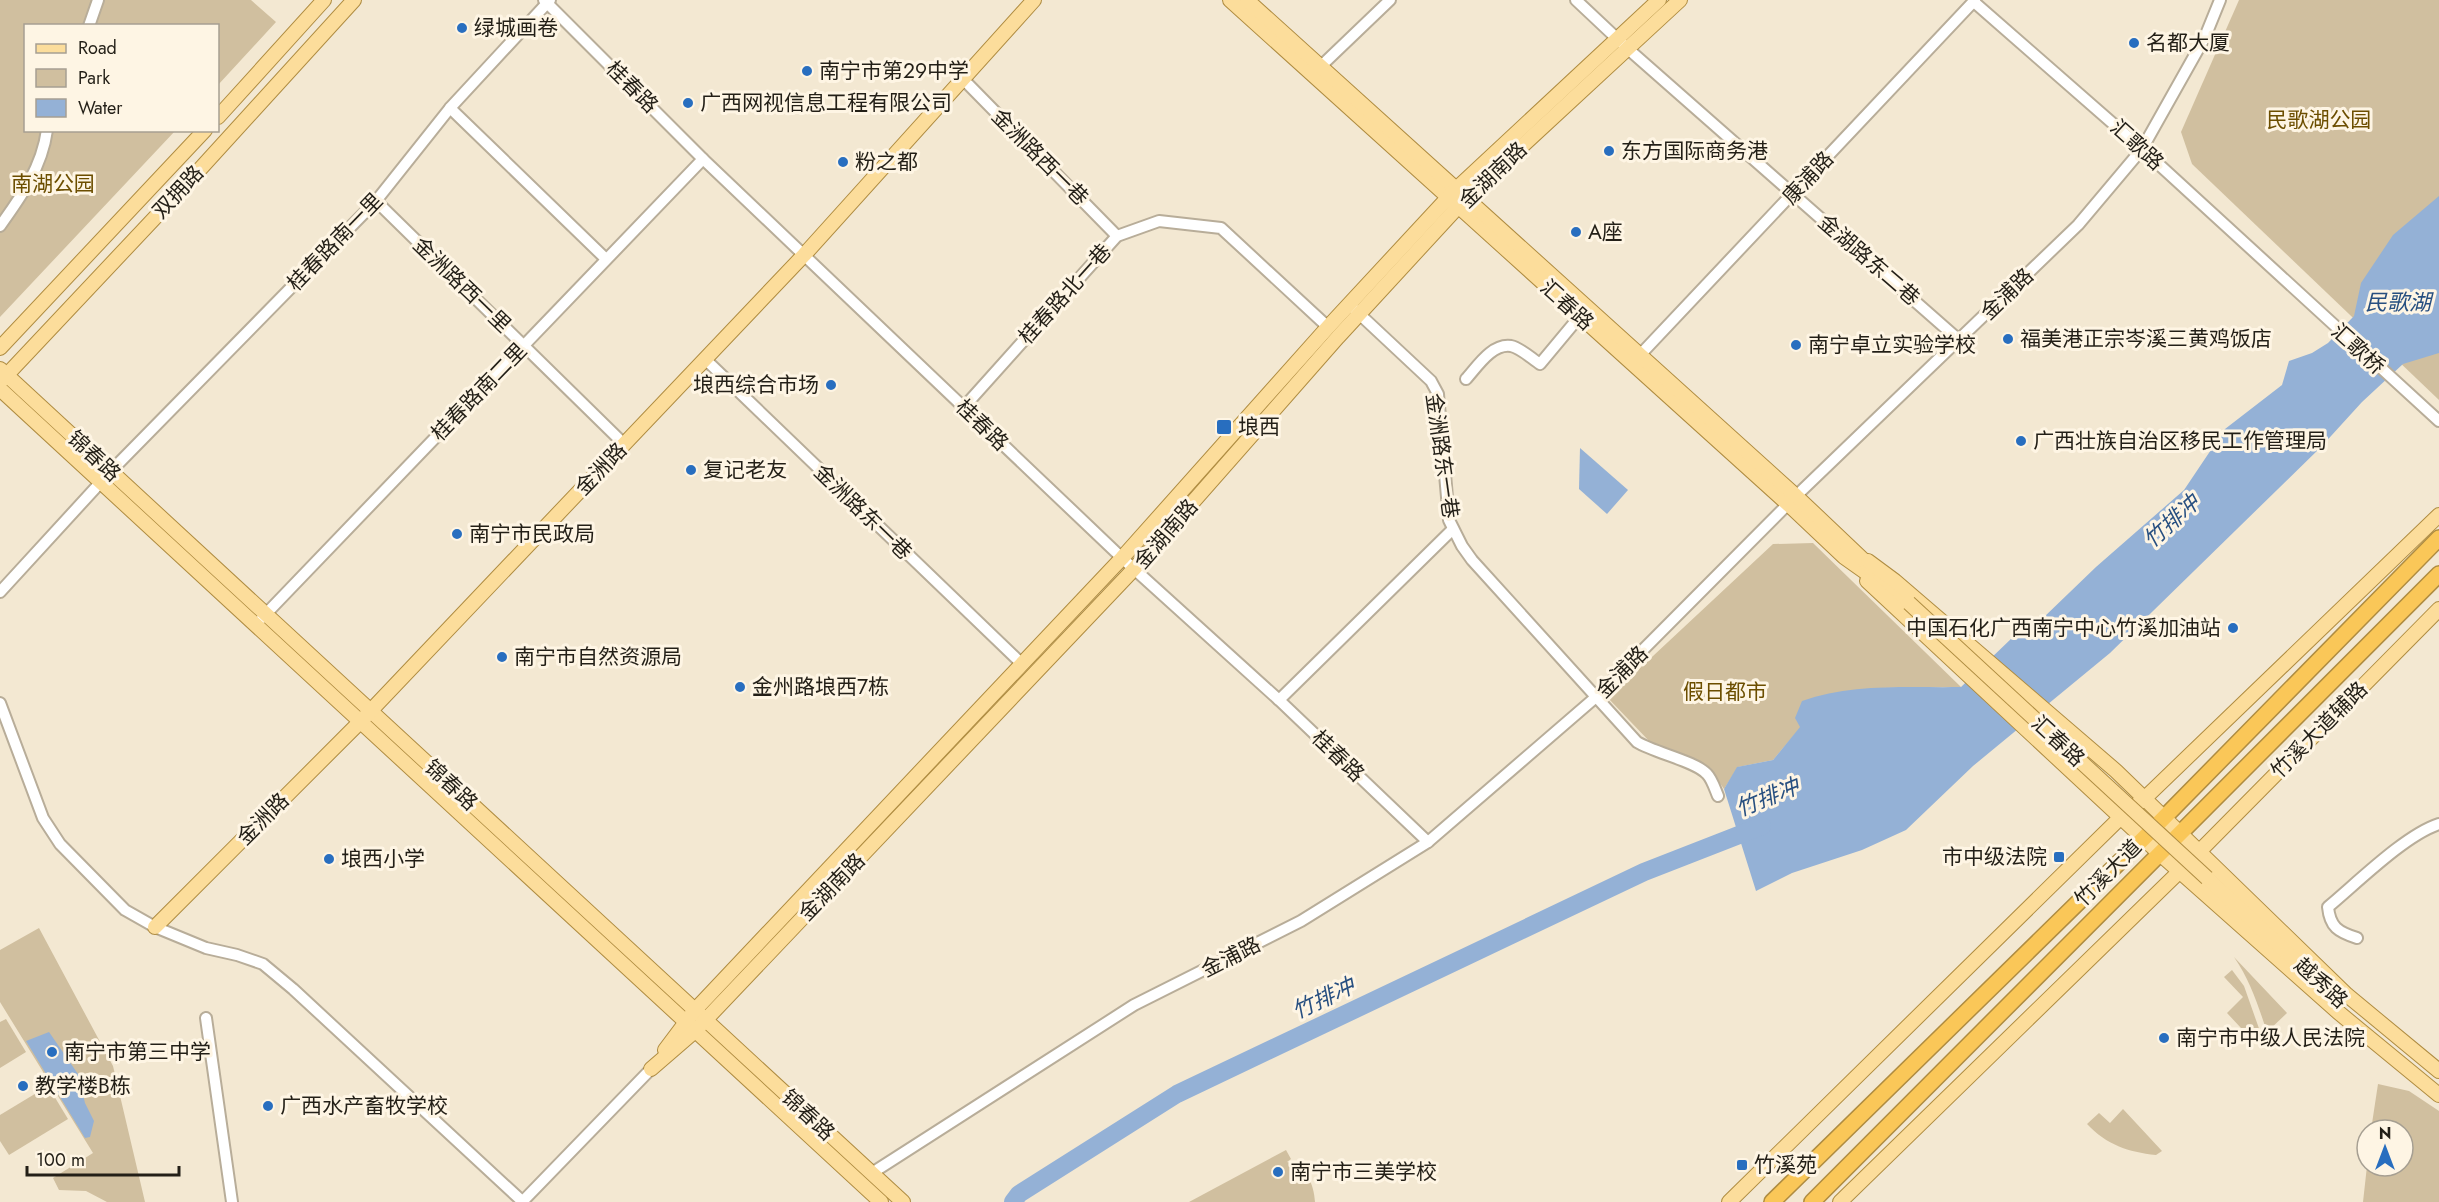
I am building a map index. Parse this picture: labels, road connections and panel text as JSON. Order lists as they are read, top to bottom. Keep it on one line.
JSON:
{"streets":{"highway":["竹溪大道"],"main road":["金湖南路","双拥路","汇春路","锦春路","金洲路","竹溪大道辅路","越秀路"],"street":["桂春路","汇歌路","金洲路西一巷","康浦路","桂春路南一里","金湖路东二巷","金洲路西一里","桂春路北一巷","金浦路","汇歌桥","桂春路南二里","金洲路东一巷"]},"crossings":[["桂春路","金湖南路"],["桂春路","桂春路南一里"],["桂春路","桂春路北一巷"],["桂春路","金浦路"],["桂春路","桂春路南二里"],["桂春路","金洲路"],["汇歌路","康浦路"],["汇歌路","金浦路"],["汇歌路","汇歌桥"],["金洲路西一巷","桂春路北一巷"],["金洲路西一巷","金洲路"],["金湖南路","金湖路东二巷"],["金湖南路","桂春路北一巷"],["金湖南路","汇春路"],["金湖南路","锦春路"],["金湖南路","金洲路东一巷"],["康浦路","金湖路东二巷"],["康浦路","汇春路"],["双拥路","锦春路"],["桂春路南一里","金洲路西一里"],["桂春路南一里","锦春路"],["金湖路东二巷","金浦路"],["金洲路西一里","桂春路南二里"],["金洲路西一里","金洲路"],["金浦路","汇春路"],["金浦路","锦春路"],["金浦路","金洲路东一巷"],["汇春路","越秀路"],["桂春路南二里","锦春路"],["锦春路","金洲路"],["金洲路东一巷","金洲路"]],"water":["民歌湖","竹排冲"],"parks":["民歌湖公园","南湖公园","假日都市"],"places":{"other":["绿城画卷","名都大厦","南宁市第29中学","广西网视信息工程有限公司","东方国际商务港","粉之都","A座","福美港正宗岑溪三黄鸡饭店","南宁卓立实验学校","埌西综合市场","广西壮族自治区移民工作管理局","复记老友","南宁市民政局","中国石化广西南宁中心竹溪加油站","南宁市自然资源局","金州路埌西7栋","埌西小学","南宁市中级人民法院","南宁市第三中学","教学楼B栋","广西水产畜牧学校","南宁市三美学校"],"transit":["埌西","市中级法院","竹溪苑"]},"legend":["Road","Park","Water"],"scale_bar":"100 m","north":"top"}
